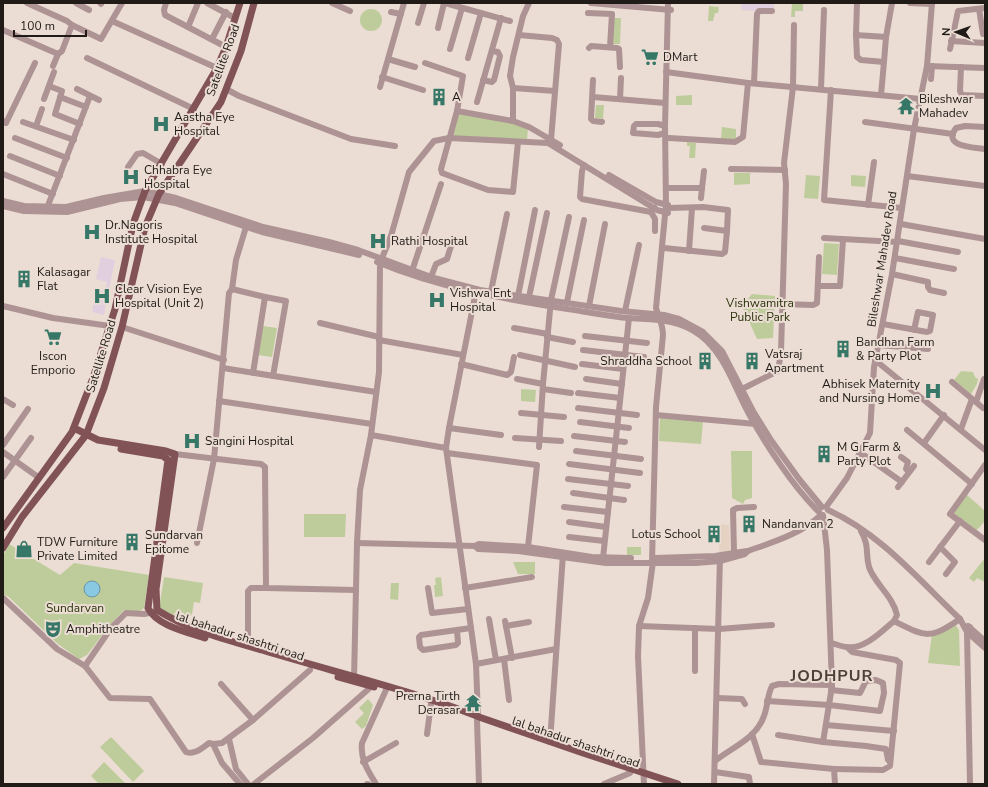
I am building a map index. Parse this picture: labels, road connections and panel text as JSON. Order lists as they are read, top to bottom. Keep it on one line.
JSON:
{"streets":{"main road":["Satellite Road","lal bahadur shashtri road"],"street":["Bileshwar Mahadev Road"]},"districts":["JODHPUR"],"parks":["Vishwamitra Public Park","Sundarvan"],"places":{"supermarket":["DMart","Iscon Emporio"],"building":["A","Kalasagar Flat","Bandhan Farm & Party Plot","Shraddha School","Vatsraj Apartment","M G Farm & Party Plot","Nandanvan 2","Lotus School","Sundarvan Epitome"],"temple":["Bileshwar Mahadev","Prerna Tirth Derasar"],"hospital":["Aastha Eye Hospital","Chhabra Eye Hospital","Dr.Nagoris Institute Hospital","Rathi Hospital","Clear Vision Eye Hospital (Unit 2)","Vishwa Ent Hospital","Abhisek Maternity and Nursing Home","Sangini Hospital"],"shop":["TDW Furniture Private Limited"],"theatre":["Amphitheatre"]},"scale_bar":"100 m","north":"left"}
